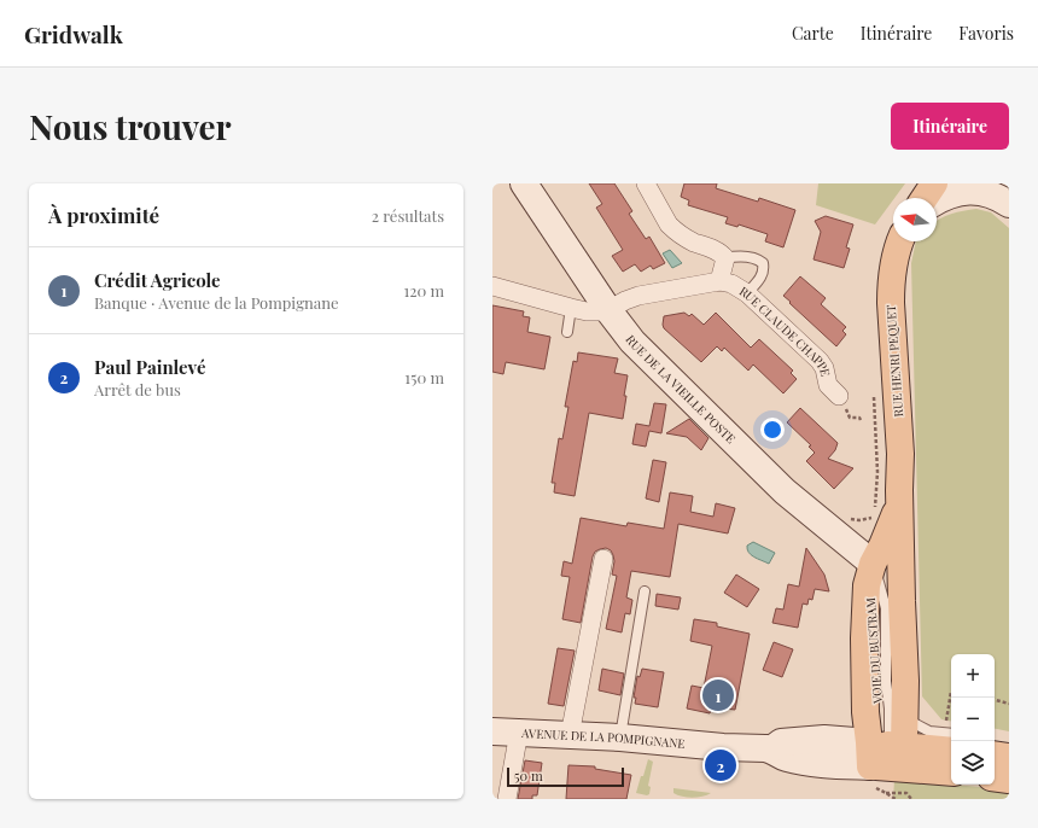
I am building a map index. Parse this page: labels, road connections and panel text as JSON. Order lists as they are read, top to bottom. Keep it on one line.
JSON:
{"streets":{"main road":["RUE HENRI PEQUET","RUE DE LA VIEILLE POSTE","AVENUE DE LA POMPIGNANE"],"street":["RUE CLAUDE CHAPPE"],"lane":["VOIE DU BUSTRAM"]},"crossings":[["RUE CLAUDE CHAPPE","RUE DE LA VIEILLE POSTE"],["RUE HENRI PEQUET","RUE DE LA VIEILLE POSTE"],["RUE HENRI PEQUET","VOIE DU BUSTRAM"],["RUE HENRI PEQUET","AVENUE DE LA POMPIGNANE"],["RUE DE LA VIEILLE POSTE","VOIE DU BUSTRAM"]],"scale_bar":"50 m","north":"left","page":{"header":"Gridwalk","nav":["Carte","Itinéraire","Favoris"],"buttons":"Itinéraire","title":"Nous trouver","heading":["À proximité","2 résultats"],"list":[{"mark":"1","name":"Crédit Agricole","note":"Banque · Avenue de la Pompignane","value":"120 m"},{"mark":"2","name":"Paul Painlevé","note":"Arrêt de bus","value":"150 m"}],"map_buttons":["+","−"],"pins":["1","2"],"scale":"50 m"}}
